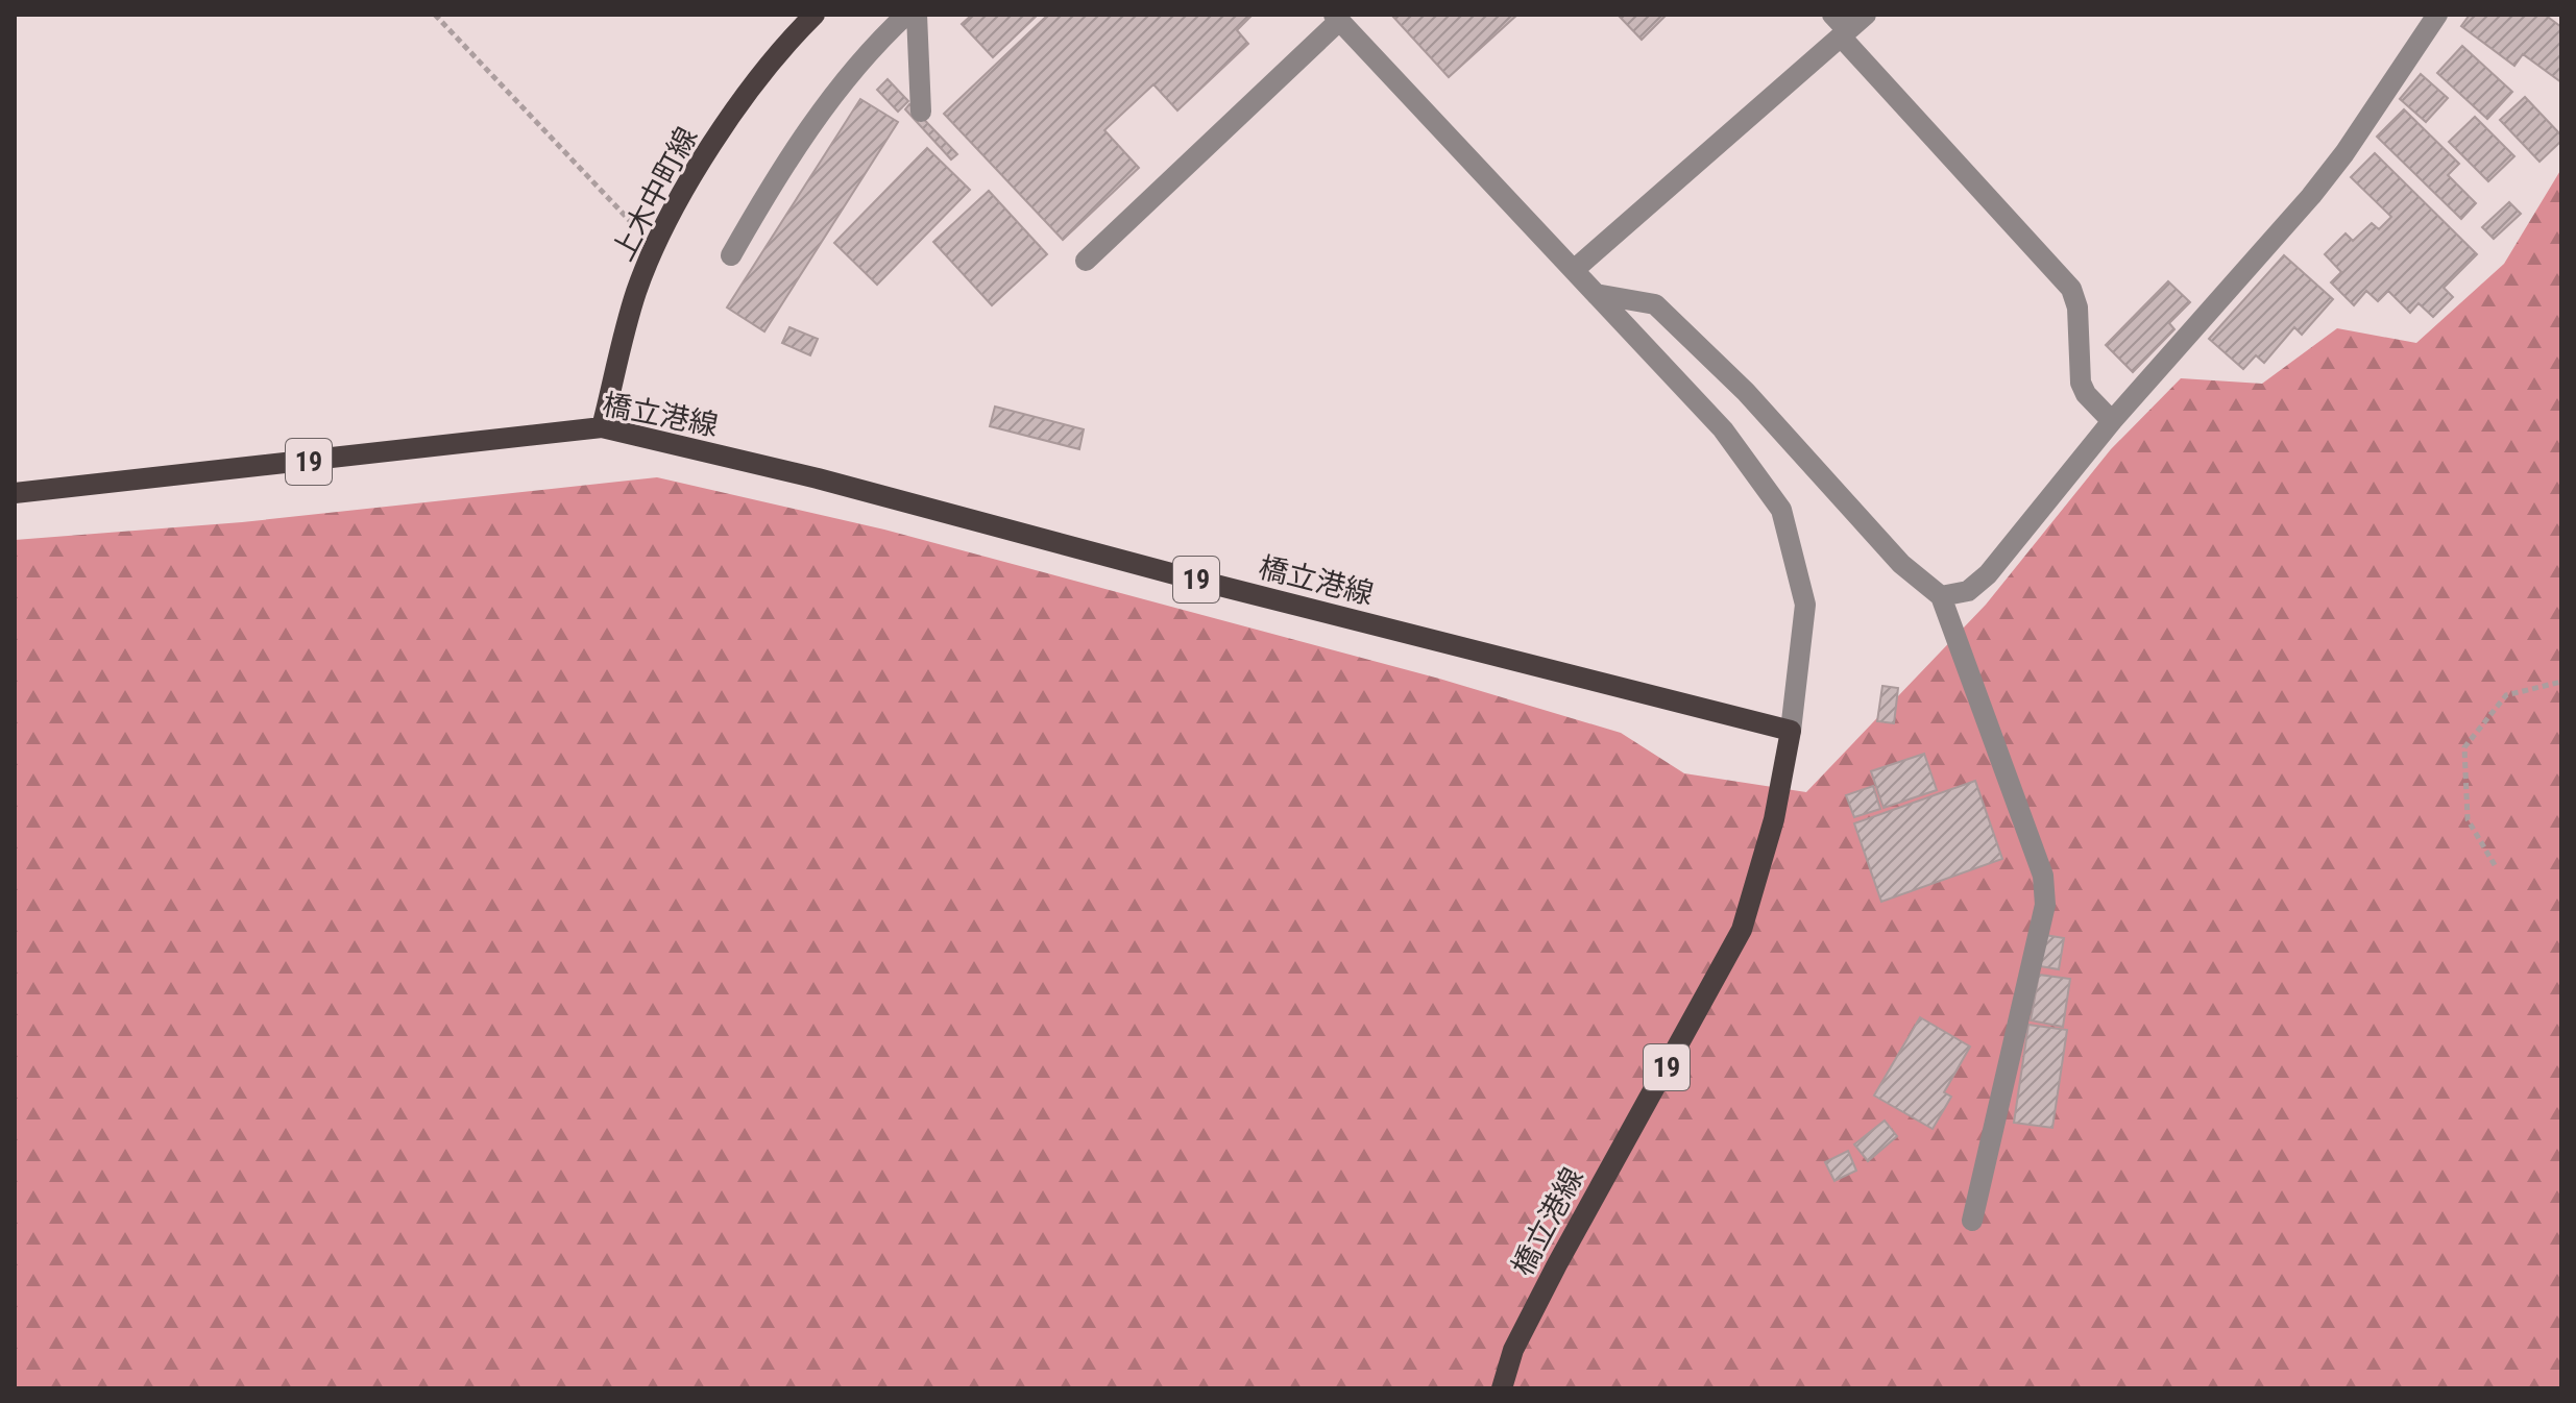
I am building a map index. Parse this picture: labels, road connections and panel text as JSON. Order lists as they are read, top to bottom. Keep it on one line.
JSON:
{"streets":{"main road":["上木中町線","橋立港線","19"]},"crossings":[["上木中町線","橋立港線"]]}
